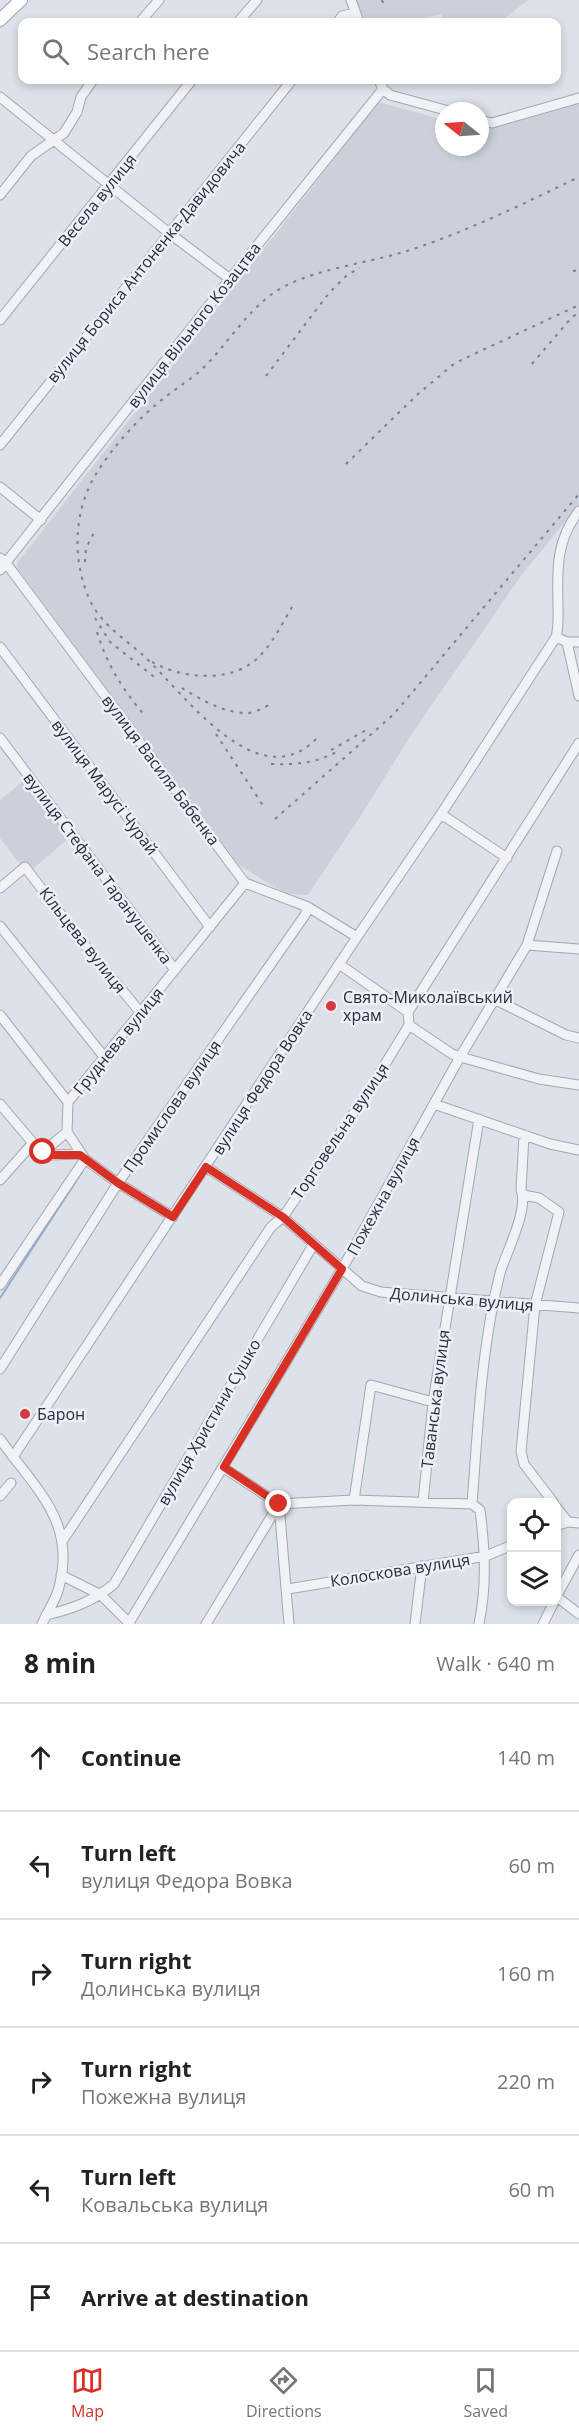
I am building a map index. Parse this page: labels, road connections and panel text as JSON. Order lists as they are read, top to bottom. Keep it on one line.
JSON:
{"streets":{"street":["Весела вулиця","вулиця Бориса Антоненка-Давидовича","вулиця Вільного Козацтва","вулиця Василя Бабенка","вулиця Марусі Чурай","вулиця Стефана Таранушенка","Кільцева вулиця","Груднева вулиця","вулиця Федора Вовка","Промислова вулиця","Торговельна вулиця","Пожежна вулиця","Долинська вулиця","Таванська вулиця","вулиця Христини Сушко","Колоскова вулиця"]},"crossings":[["вулиця Вільного Козацтва","вулиця Василя Бабенка"],["вулиця Василя Бабенка","Груднева вулиця"],["вулиця Марусі Чурай","Груднева вулиця"],["вулиця Стефана Таранушенка","Груднева вулиця"],["Кільцева вулиця","Груднева вулиця"],["вулиця Федора Вовка","Долинська вулиця"],["Торговельна вулиця","Долинська вулиця"],["Пожежна вулиця","Долинська вулиця"],["Долинська вулиця","Таванська вулиця"],["Долинська вулиця","вулиця Христини Сушко"]],"places":["Свято-Миколаївський храм","Барон"],"north":"left","page":{"search":"Search here","heading":["8 min","Walk · 640 m"],"list":[["Continue","140 m"],["Turn left","вулиця Федора Вовка","60 m"],["Turn right","Долинська вулиця","160 m"],["Turn right","Пожежна вулиця","220 m"],["Turn left","Ковальська вулиця","60 m"],"Arrive at destination"],"nav":["Map","Directions","Saved"]}}
